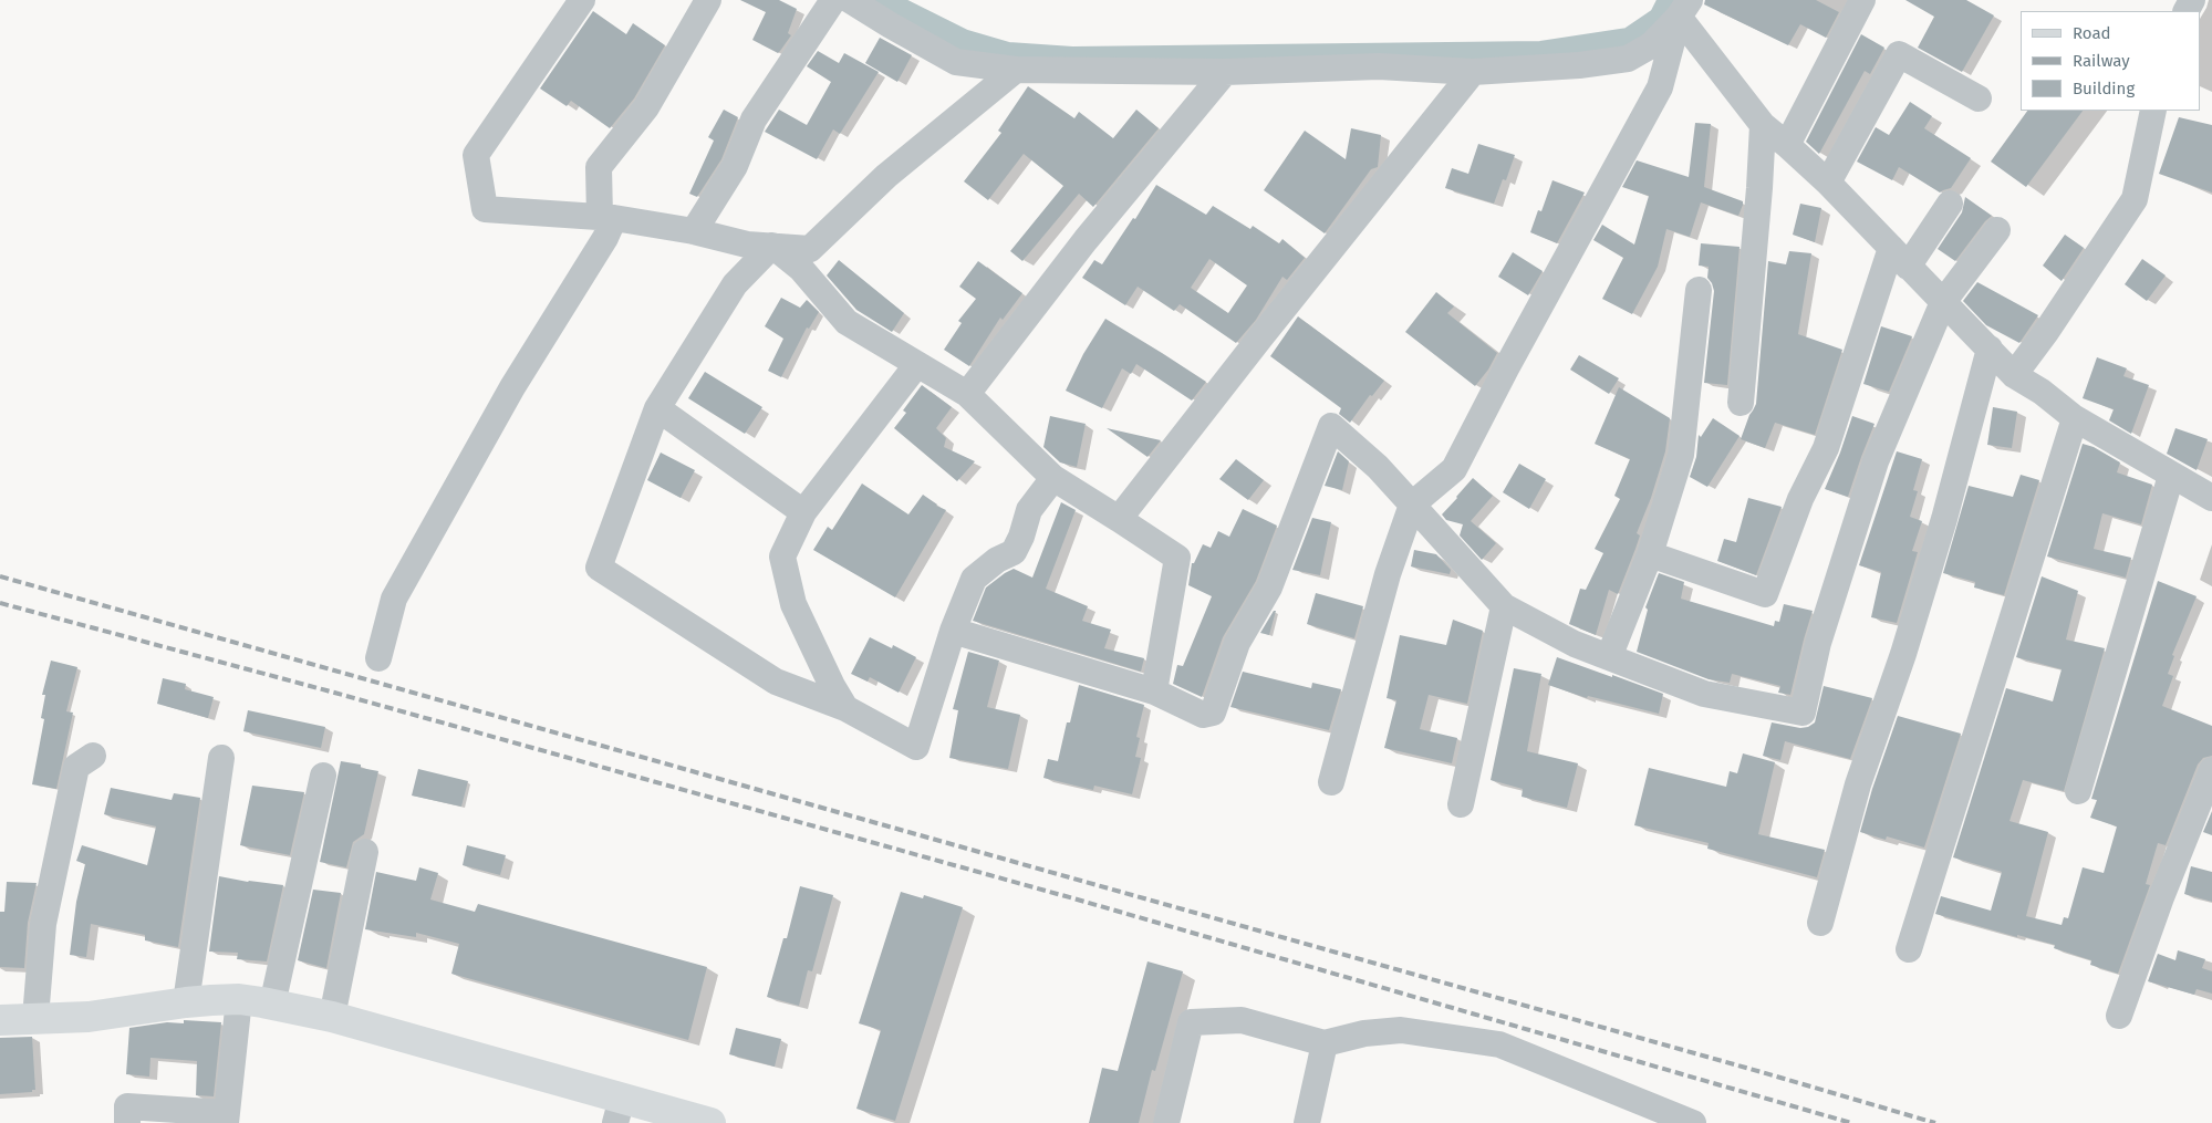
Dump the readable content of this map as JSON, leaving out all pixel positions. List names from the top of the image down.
{
  "legend": ["Road", "Railway", "Building"]
}
